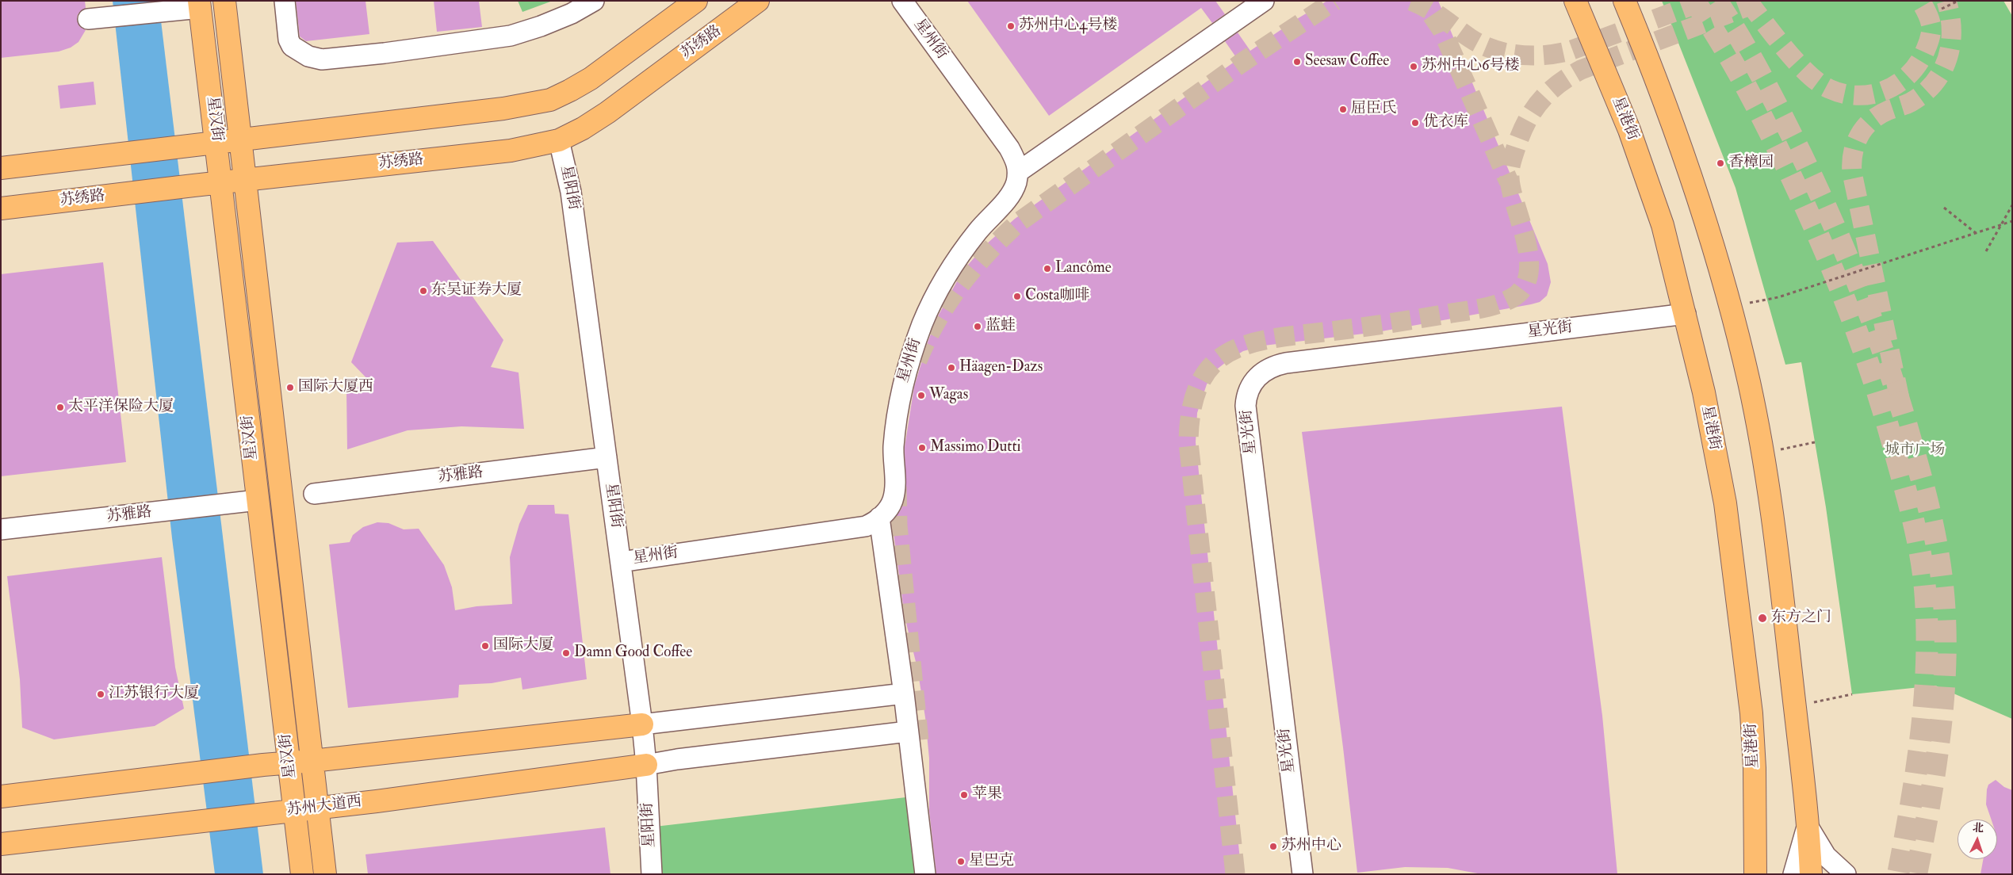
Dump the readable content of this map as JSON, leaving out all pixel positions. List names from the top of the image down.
{
  "streets": {
    "main road": [
      "苏绣路",
      "星汉街",
      "星港街",
      "苏州大道西"
    ],
    "street": [
      "星州街",
      "星阳街",
      "星光街",
      "苏雅路"
    ]
  },
  "crossings": [
    ["星州街", "星阳街"],
    ["苏绣路", "星汉街"],
    ["苏绣路", "星阳街"],
    ["星汉街", "苏雅路"],
    ["星汉街", "苏州大道西"],
    ["星港街", "星光街"],
    ["星阳街", "苏雅路"],
    ["星阳街", "苏州大道西"]
  ],
  "parks": ["城市广场"],
  "places": [
    "苏州中心4号楼",
    "Seesaw Coffee",
    "苏州中心6号楼",
    "屈臣氏",
    "优衣库",
    "香樟园",
    "Lancôme",
    "东吴证券大厦",
    "Costa咖啡",
    "蓝蛙",
    "Häagen-Dazs",
    "国际大厦西",
    "Wagas",
    "太平洋保险大厦",
    "Massimo Dutti",
    "东方之门",
    "国际大厦",
    "Damn Good Coffee",
    "江苏银行大厦",
    "苹果",
    "苏州中心",
    "星巴克"
  ],
  "north": "top"
}
